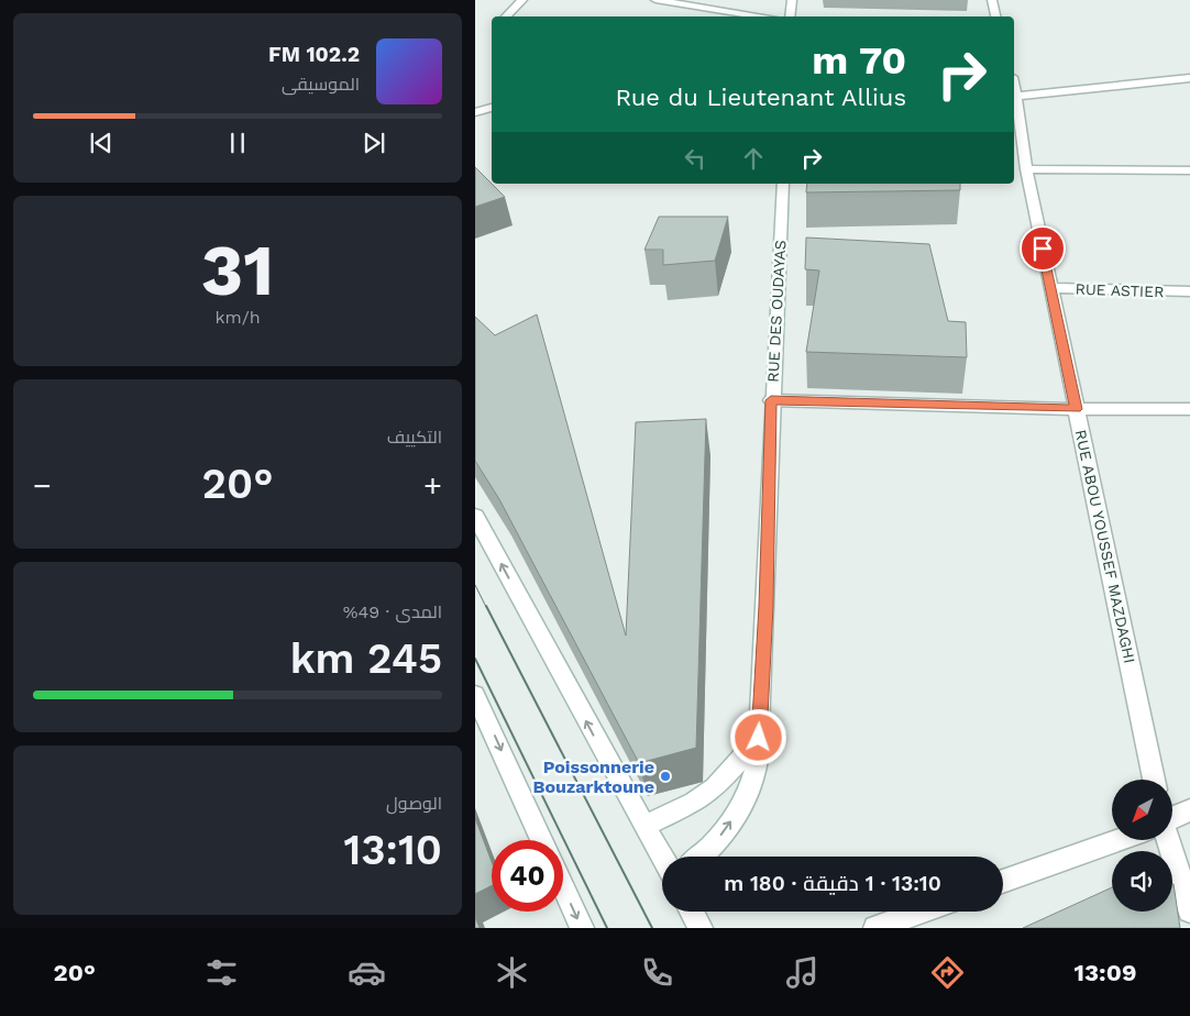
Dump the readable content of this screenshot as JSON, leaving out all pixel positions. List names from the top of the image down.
{
  "streets": {
    "street": ["RUE ASTIER", "RUE DES OUDAYAS", "RUE ABOU YOUSSEF MAZDAGHI"]
  },
  "crossings": [
    ["RUE ASTIER", "RUE ABOU YOUSSEF MAZDAGHI"]
  ],
  "places": ["Poissonnerie Bouzarktoune"],
  "north": "bottom left",
  "page": {
    "turn": ["70 m", "Rue du Lieutenant Allius"],
    "song": ["102.2 FM", "الموسيقى"],
    "tile": [
      ["31", "km/h"],
      "التكييف",
      ["المدى · 49%", "245 km"],
      ["الوصول", "13:10"]
    ],
    "heat": ["−", "20°", "+"],
    "limit": "40",
    "trip": "13:10 · 1 دقيقة · 180 m",
    "tabs": ["13:09", "20°"]
  }
}
